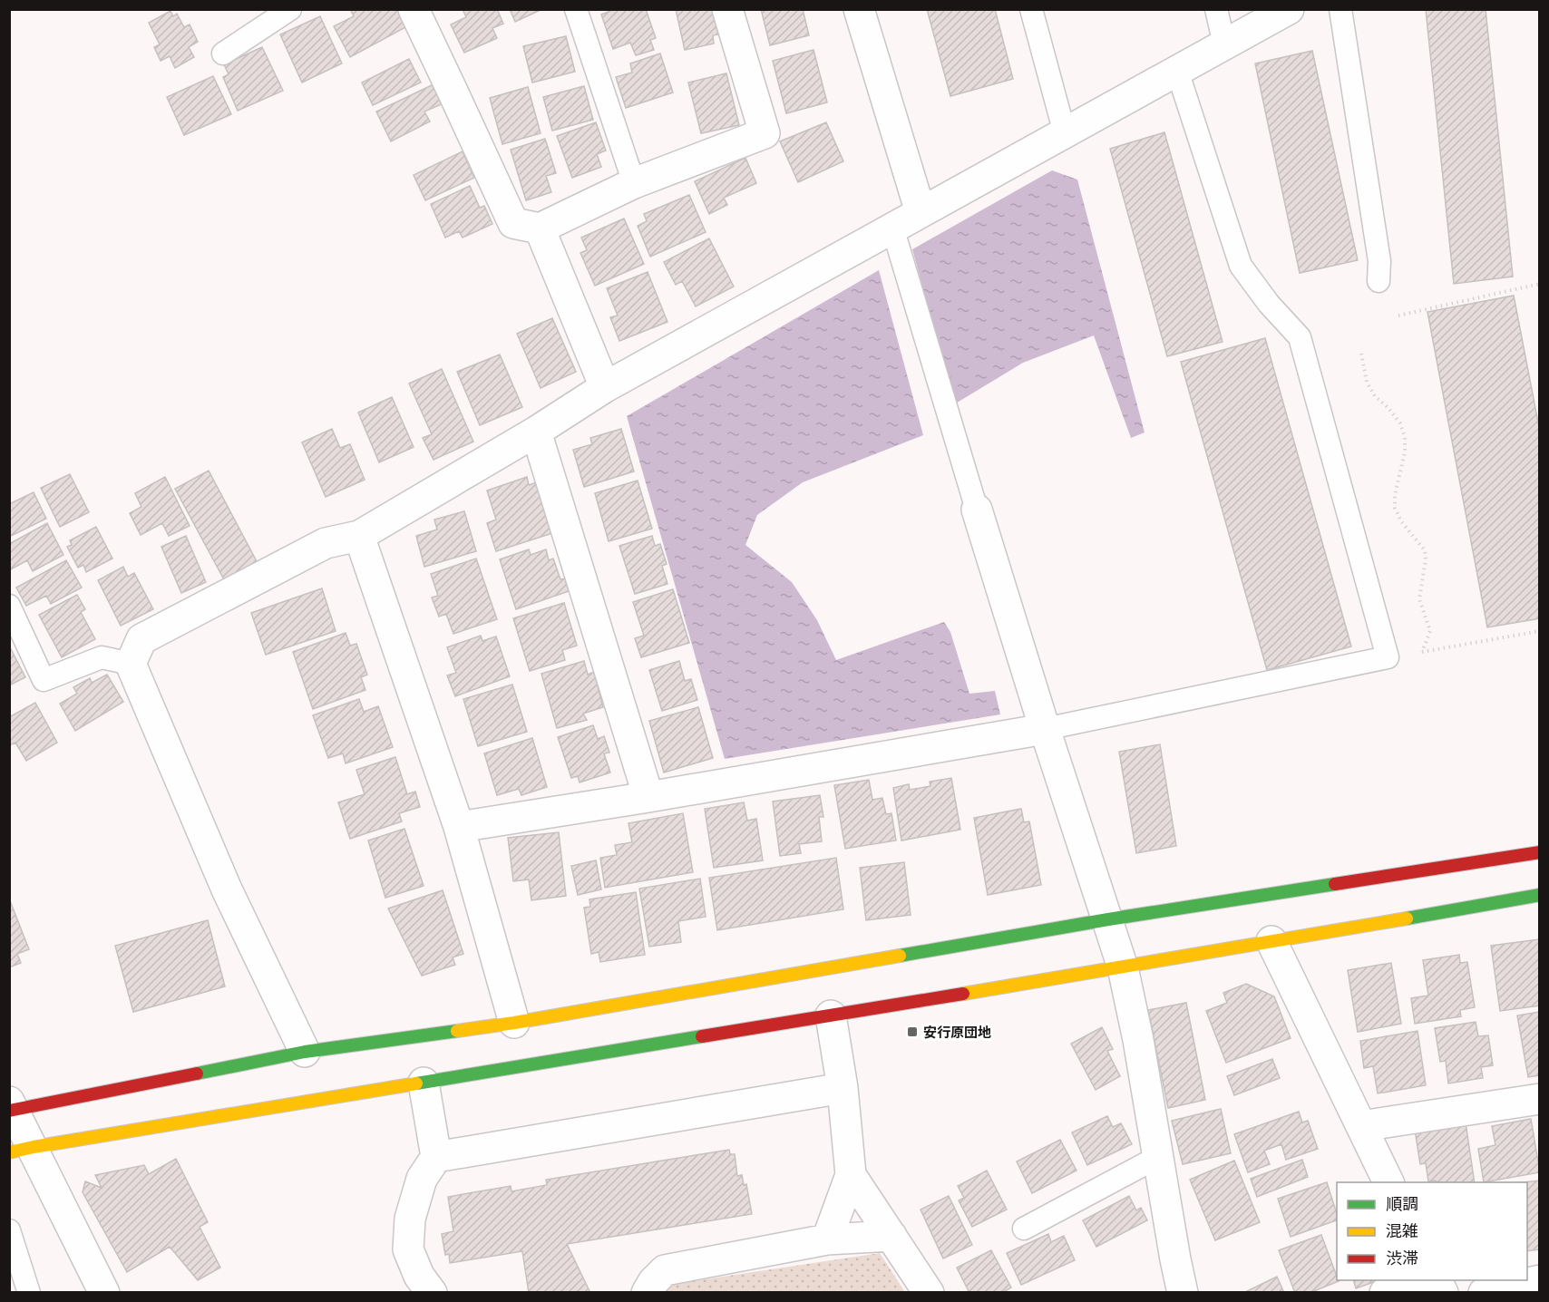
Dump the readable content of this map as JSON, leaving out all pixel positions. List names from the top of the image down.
{
  "places": {
    "transit": ["安行原団地"]
  },
  "legend": ["順調", "混雑", "渋滞"]
}
